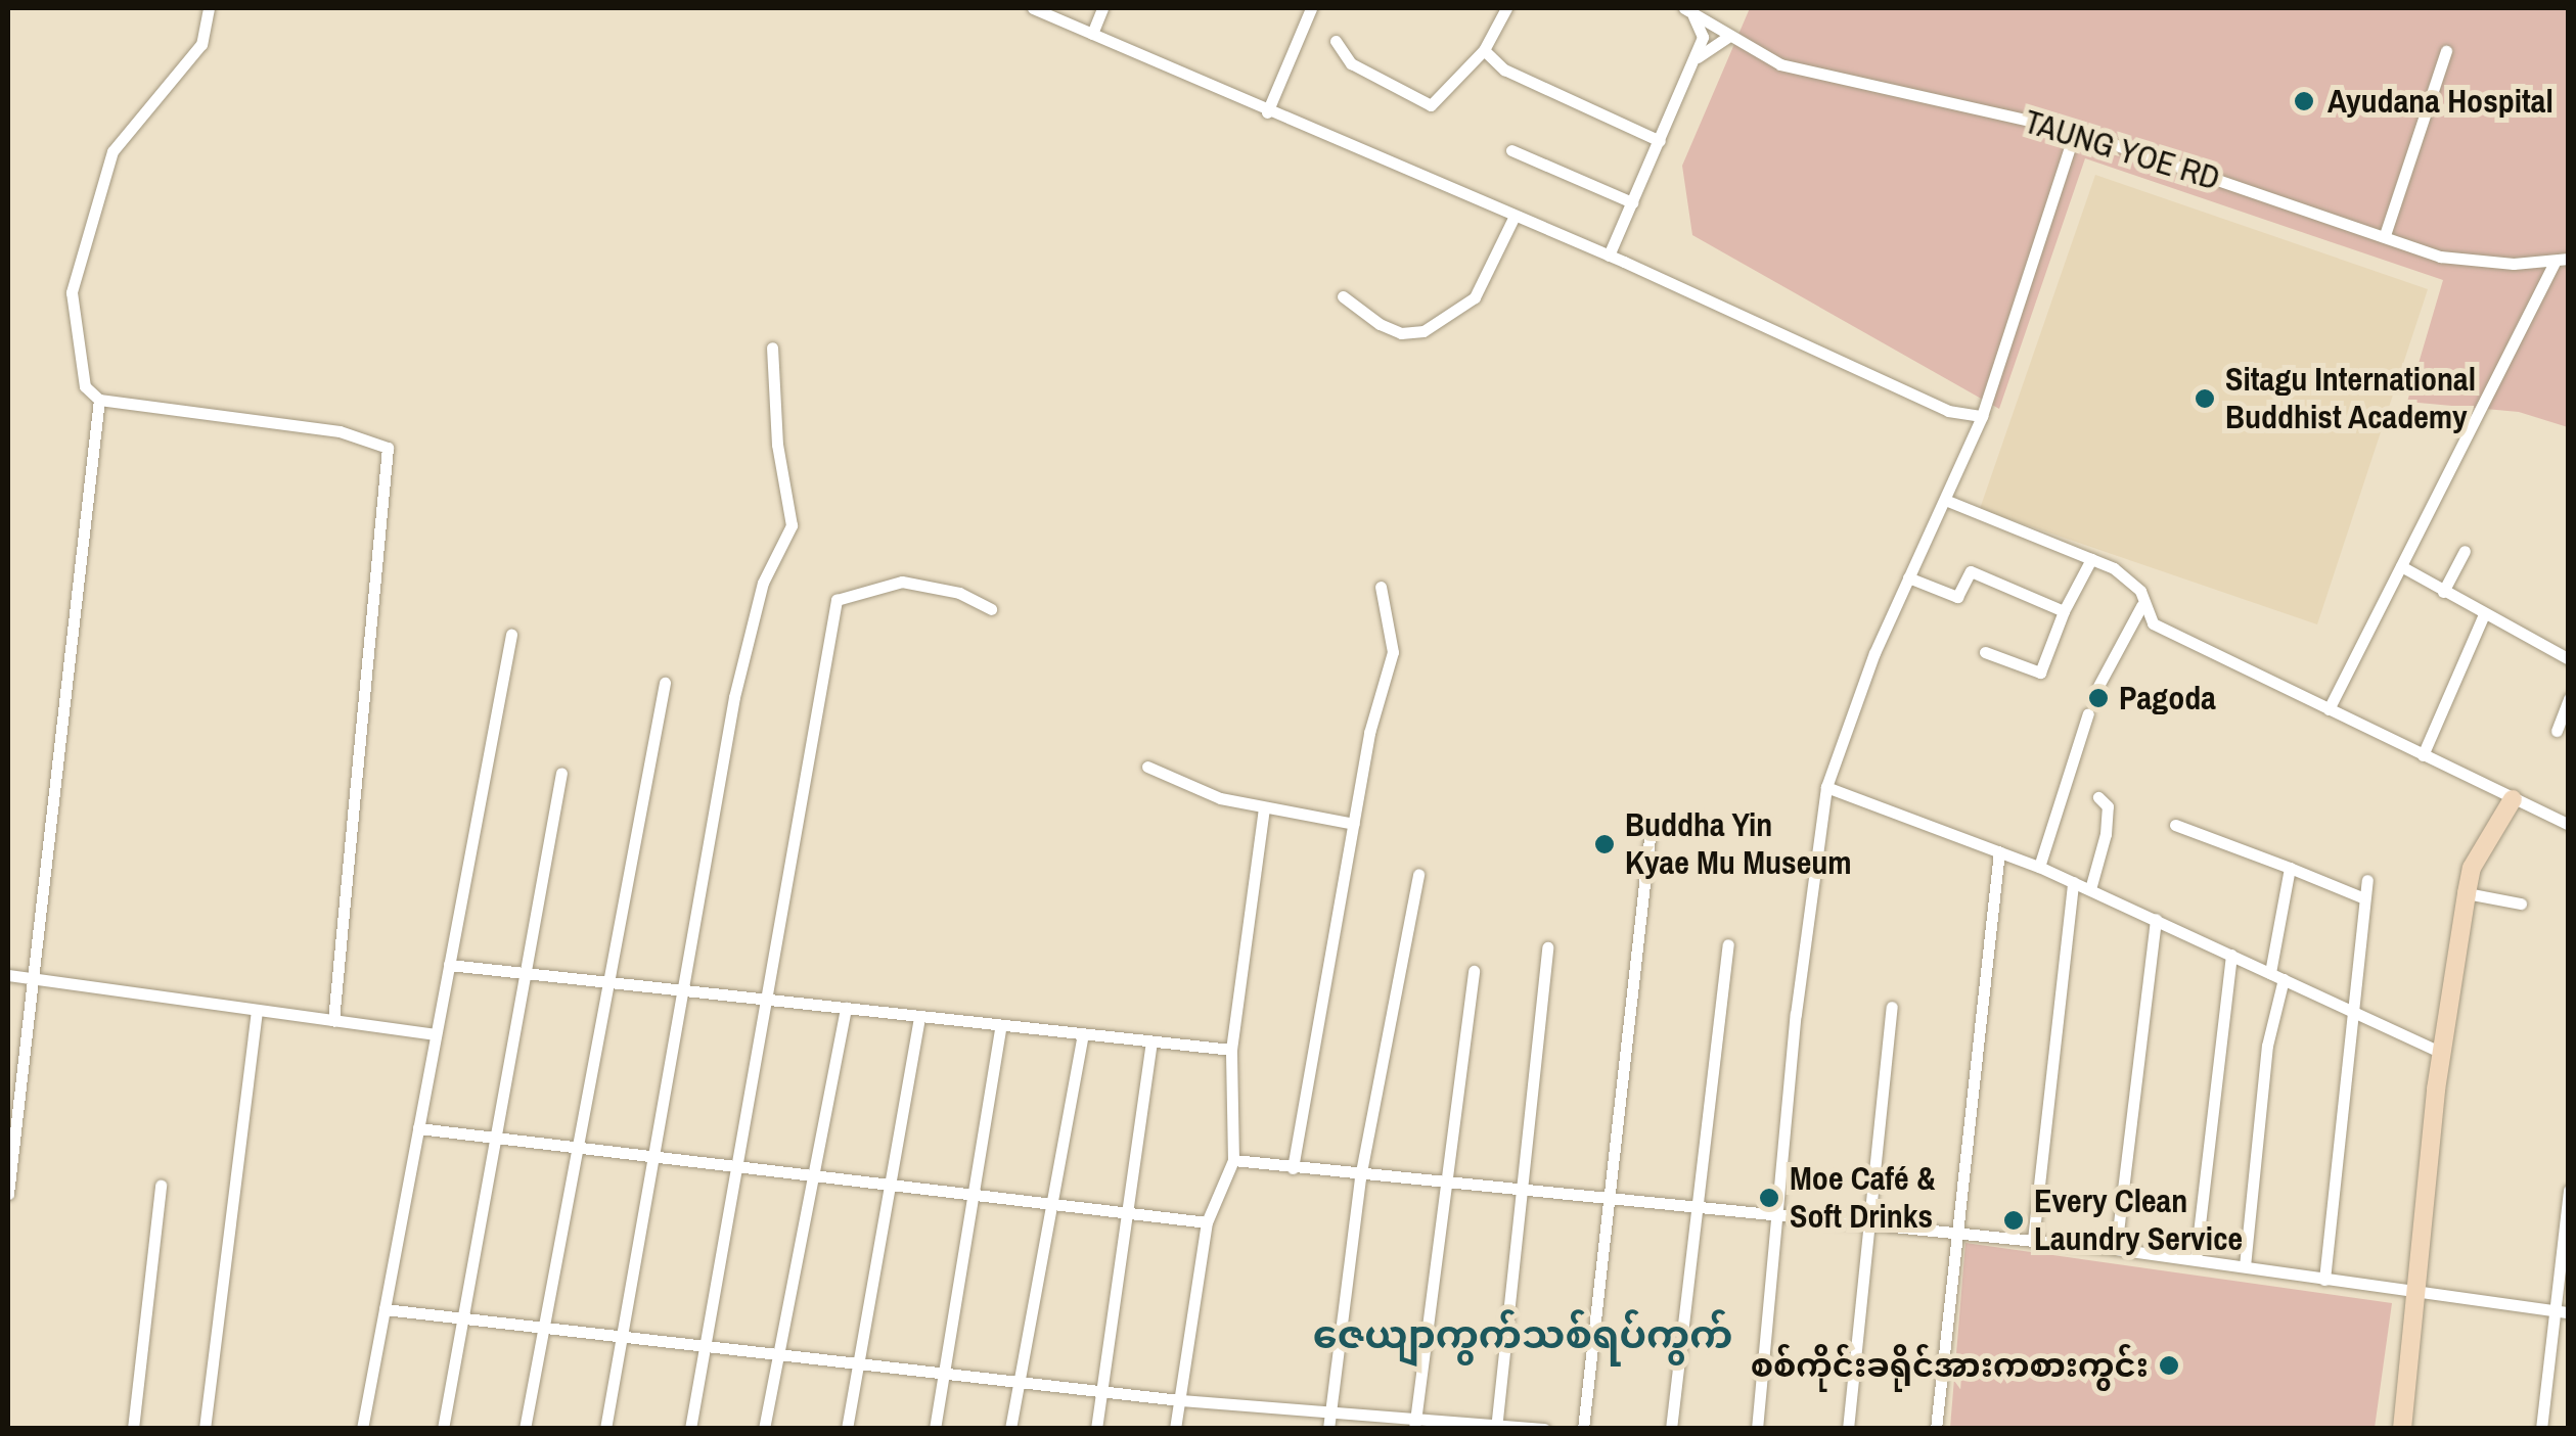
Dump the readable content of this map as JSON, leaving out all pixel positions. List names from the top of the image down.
{
  "streets": {
    "street": ["TAUNG YOE RD"]
  },
  "districts": ["ဇေယျာကွက်သစ်ရပ်ကွက်"],
  "places": [
    "Ayudana Hospital",
    "Sitagu International Buddhist Academy",
    "Pagoda",
    "Buddha Yin Kyae Mu Museum",
    "Moe Café & Soft Drinks",
    "Every Clean Laundry Service",
    "စစ်ကိုင်းခရိုင်အားကစားကွင်း"
  ]
}
